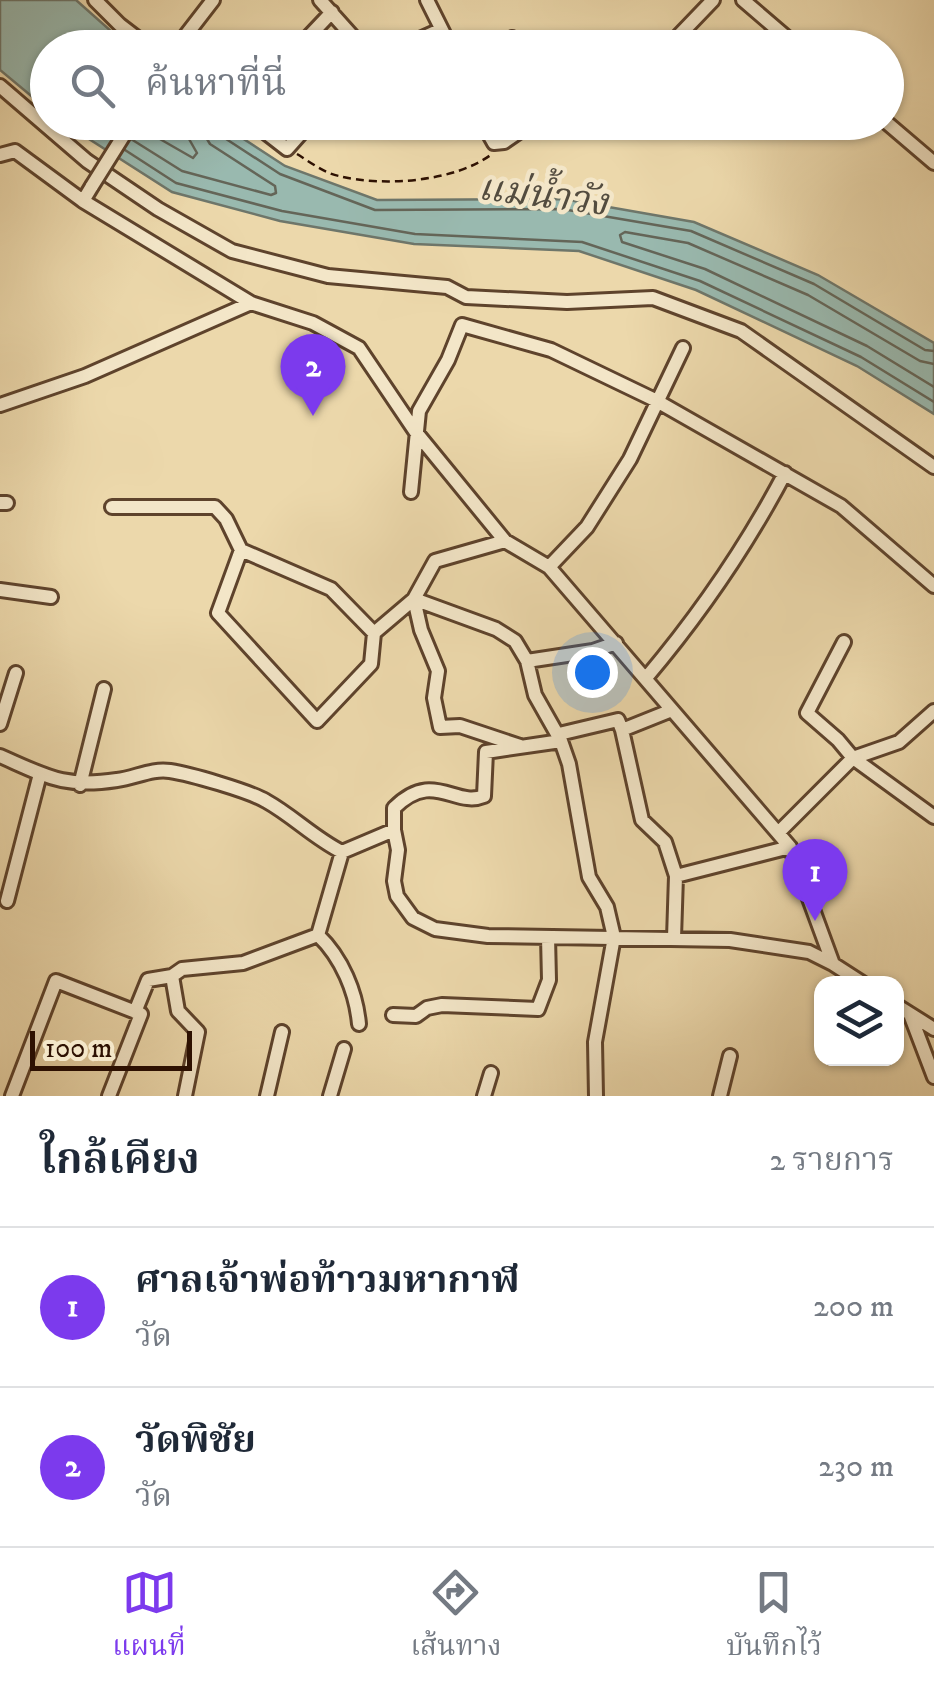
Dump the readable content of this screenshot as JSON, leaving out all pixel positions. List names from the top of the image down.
{
  "water": ["แม่น้ำวัง"],
  "scale_bar": "100 m",
  "page": {
    "search": "ค้นหาที่นี่",
    "pins": ["2", "1"],
    "scale": "100 m",
    "heading": ["ใกล้เคียง", "2 รายการ"],
    "list": [
      {
        "mark": "1",
        "name": "ศาลเจ้าพ่อท้าวมหากาฬ",
        "note": "วัด",
        "value": "200 m"
      },
      {
        "mark": "2",
        "name": "วัดพิชัย",
        "note": "วัด",
        "value": "230 m"
      }
    ],
    "nav": ["แผนที่", "เส้นทาง", "บันทึกไว้"]
  }
}
